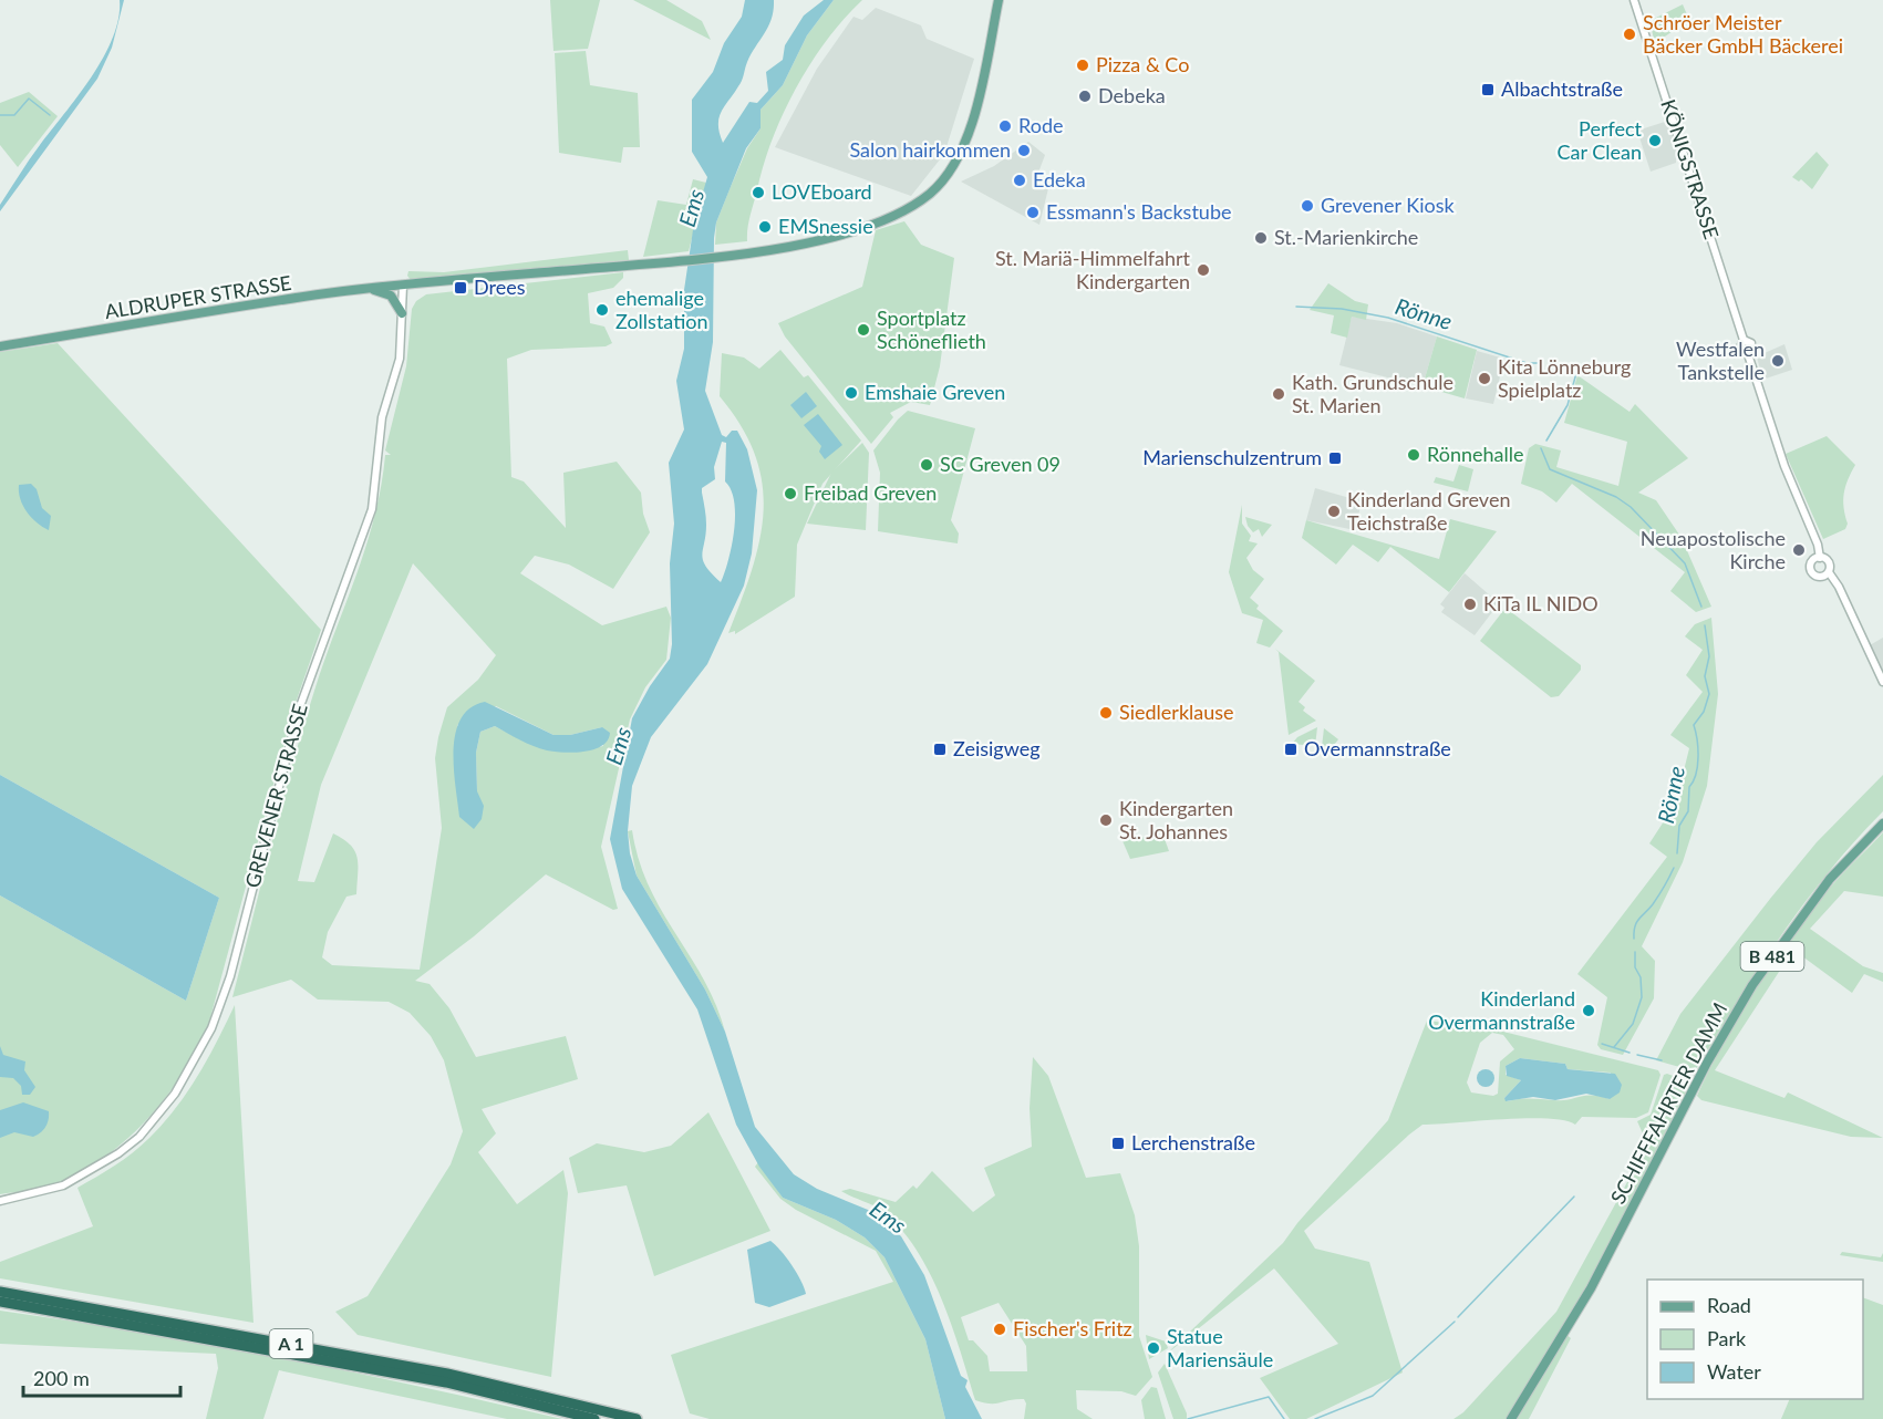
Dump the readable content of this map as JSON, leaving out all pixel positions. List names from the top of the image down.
{
  "streets": {
    "highway": ["A 1"],
    "main road": ["ALDRUPER STRASSE", "B 481", "SCHIFFFAHRTER DAMM"],
    "street": ["KÖNIGSTRASSE", "GREVENER STRASSE"]
  },
  "crossings": [
    ["ALDRUPER STRASSE", "GREVENER STRASSE"]
  ],
  "water": ["Ems", "Rönne"],
  "places": {
    "other": [
      "Schröer Meister Bäcker GmbH Bäckerei",
      "Pizza & Co",
      "Debeka",
      "Rode",
      "Perfect Car Clean",
      "Salon hairkommen",
      "Edeka",
      "LOVEboard",
      "Grevener Kiosk",
      "Essmann's Backstube",
      "EMSnessie",
      "St.-Marienkirche",
      "St. Mariä-Himmelfahrt Kindergarten",
      "ehemalige Zollstation",
      "Sportplatz Schöneflieth",
      "Westfalen Tankstelle",
      "Kita Lönneburg Spielplatz",
      "Emshaie Greven",
      "Kath. Grundschule St. Marien",
      "Rönnehalle",
      "SC Greven 09",
      "Freibad Greven",
      "Kinderland Greven Teichstraße",
      "Neuapostolische Kirche",
      "KiTa IL NIDO",
      "Siedlerklause",
      "Kindergarten St. Johannes",
      "Kinderland Overmannstraße",
      "Fischer's Fritz",
      "Statue Mariensäule"
    ],
    "transit": [
      "Albachtstraße",
      "Drees",
      "Marienschulzentrum",
      "Zeisigweg",
      "Overmannstraße",
      "Lerchenstraße"
    ]
  },
  "legend": ["Road", "Park", "Water"],
  "scale_bar": "200 m"
}
